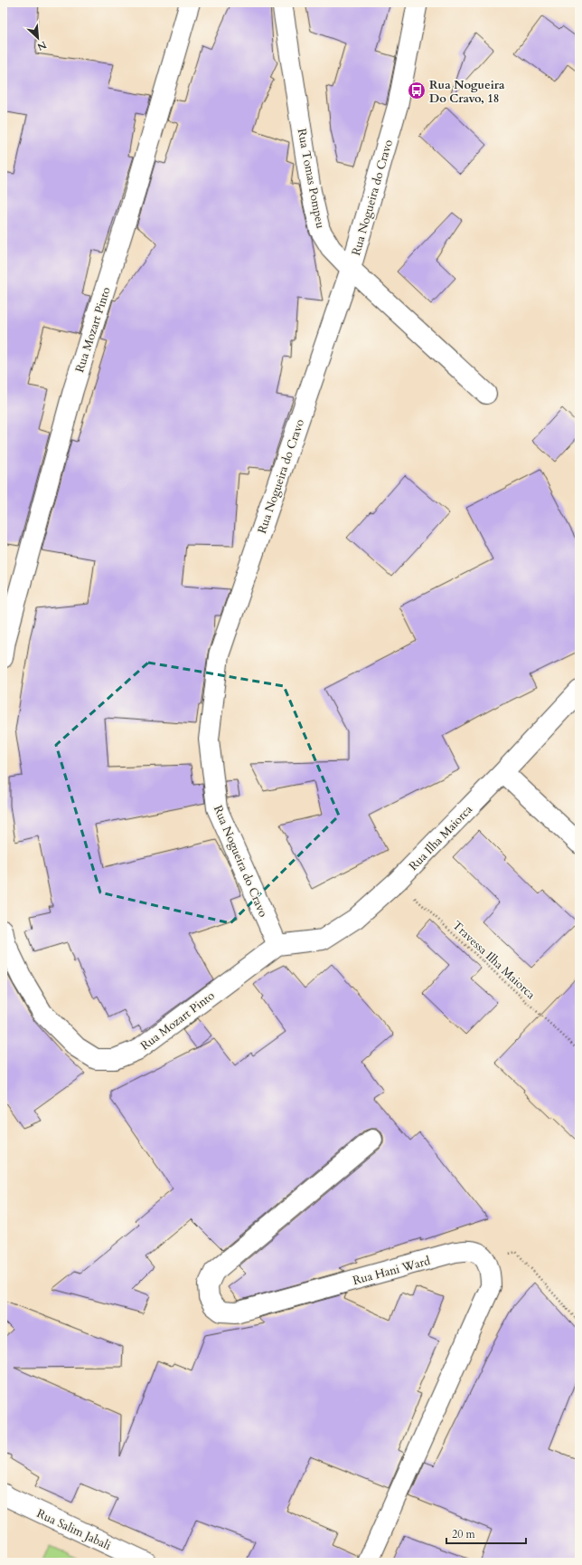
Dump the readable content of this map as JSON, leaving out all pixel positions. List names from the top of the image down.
{
  "streets": {
    "street": [
      "Rua Tomas Pompeu",
      "Rua Nogueira do Cravo",
      "Rua Mozart Pinto",
      "Rua Ilha Maiorca",
      "Rua Hani Ward",
      "Rua Salim Jabali"
    ],
    "path": ["Travessa Ilha Maiorca"]
  },
  "crossings": [
    ["Rua Tomas Pompeu", "Rua Nogueira do Cravo"],
    ["Rua Nogueira do Cravo", "Rua Mozart Pinto"],
    ["Rua Nogueira do Cravo", "Rua Ilha Maiorca"],
    ["Rua Mozart Pinto", "Rua Ilha Maiorca"],
    ["Rua Ilha Maiorca", "Travessa Ilha Maiorca"]
  ],
  "places": {
    "bus stop": ["Rua Nogueira Do Cravo, 18"]
  },
  "scale_bar": "20 m",
  "north": "bottom right"
}
